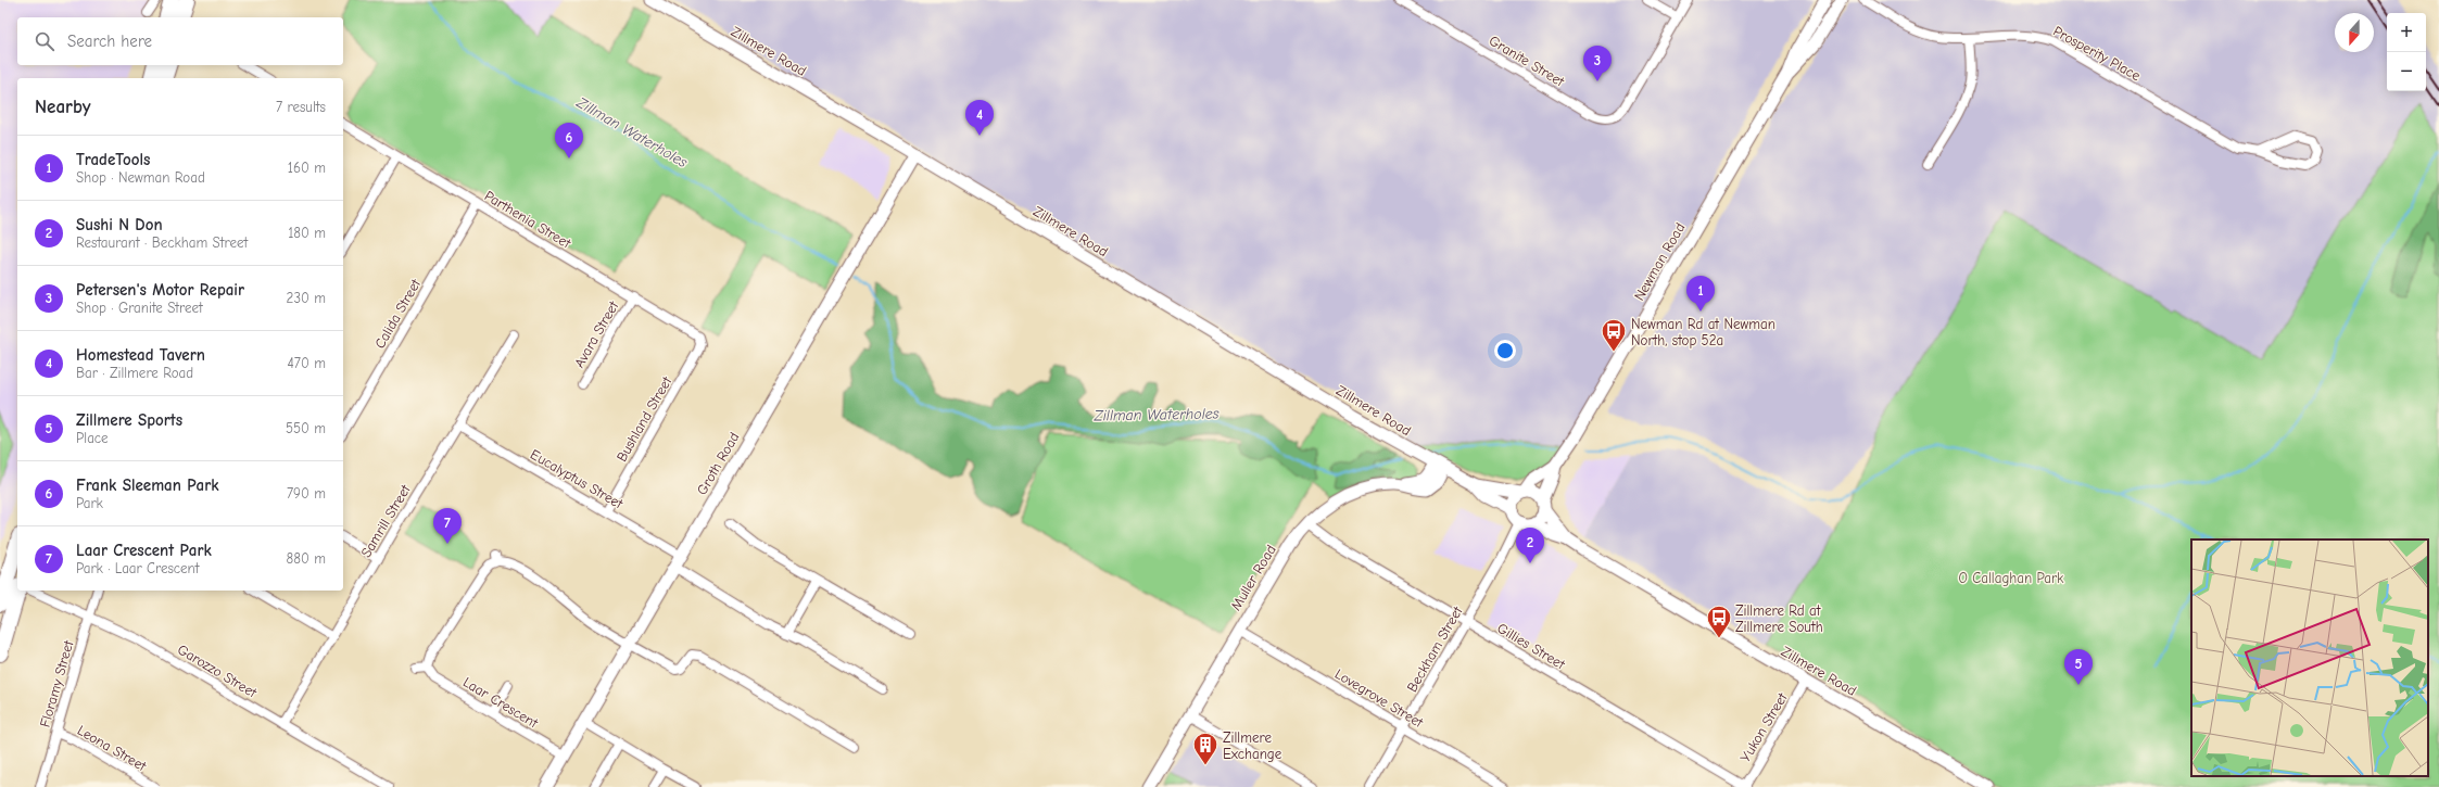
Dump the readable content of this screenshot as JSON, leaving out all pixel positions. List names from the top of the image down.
{
  "streets": {
    "main road": [
      "Zillmere Road",
      "Newman Road",
      "Groth Road",
      "Muller Road"
    ],
    "street": [
      "Prosperity Place",
      "Granite Street",
      "Parthenia Street",
      "Calida Street",
      "Avara Street",
      "Bushland Street",
      "Eucalyptus Street",
      "Samrill Street",
      "Gillies Street",
      "Beckham Street",
      "Garozzo Street",
      "Floramy Street",
      "Lovegrove Street",
      "Laar Crescent",
      "Yukon Street",
      "Leona Street"
    ]
  },
  "crossings": [
    ["Zillmere Road", "Newman Road"],
    ["Zillmere Road", "Groth Road"],
    ["Zillmere Road", "Muller Road"],
    ["Zillmere Road", "Beckham Street"],
    ["Zillmere Road", "Yukon Street"],
    ["Parthenia Street", "Calida Street"],
    ["Parthenia Street", "Avara Street"],
    ["Parthenia Street", "Bushland Street"],
    ["Newman Road", "Beckham Street"],
    ["Bushland Street", "Eucalyptus Street"],
    ["Groth Road", "Eucalyptus Street"],
    ["Groth Road", "Laar Crescent"],
    ["Eucalyptus Street", "Samrill Street"],
    ["Samrill Street", "Garozzo Street"],
    ["Muller Road", "Gillies Street"],
    ["Muller Road", "Lovegrove Street"],
    ["Gillies Street", "Beckham Street"],
    ["Gillies Street", "Yukon Street"],
    ["Beckham Street", "Lovegrove Street"],
    ["Garozzo Street", "Floramy Street"],
    ["Floramy Street", "Leona Street"]
  ],
  "water": ["Zillman Waterholes"],
  "parks": ["O Callaghan Park"],
  "places": {
    "bus stop": ["Newman Rd at Newman North, stop 52a", "Zillmere Rd at Zillmere South"],
    "building": ["Zillmere Exchange"]
  },
  "north": "bottom",
  "page": {
    "map_buttons": ["+", "−"],
    "search": "Search here",
    "pins": [
      "3",
      "4",
      "6",
      "1",
      "7",
      "2",
      "5"
    ],
    "heading": ["Nearby", "7 results"],
    "list": [
      {
        "mark": "1",
        "name": "TradeTools",
        "note": "Shop · Newman Road",
        "value": "160 m"
      },
      {
        "mark": "2",
        "name": "Sushi N Don",
        "note": "Restaurant · Beckham Street",
        "value": "180 m"
      },
      {
        "mark": "3",
        "name": "Petersen's Motor Repair",
        "note": "Shop · Granite Street",
        "value": "230 m"
      },
      {
        "mark": "4",
        "name": "Homestead Tavern",
        "note": "Bar · Zillmere Road",
        "value": "470 m"
      },
      {
        "mark": "5",
        "name": "Zillmere Sports",
        "note": "Place",
        "value": "550 m"
      },
      {
        "mark": "6",
        "name": "Frank Sleeman Park",
        "note": "Park",
        "value": "790 m"
      },
      {
        "mark": "7",
        "name": "Laar Crescent Park",
        "note": "Park · Laar Crescent",
        "value": "880 m"
      }
    ]
  }
}
